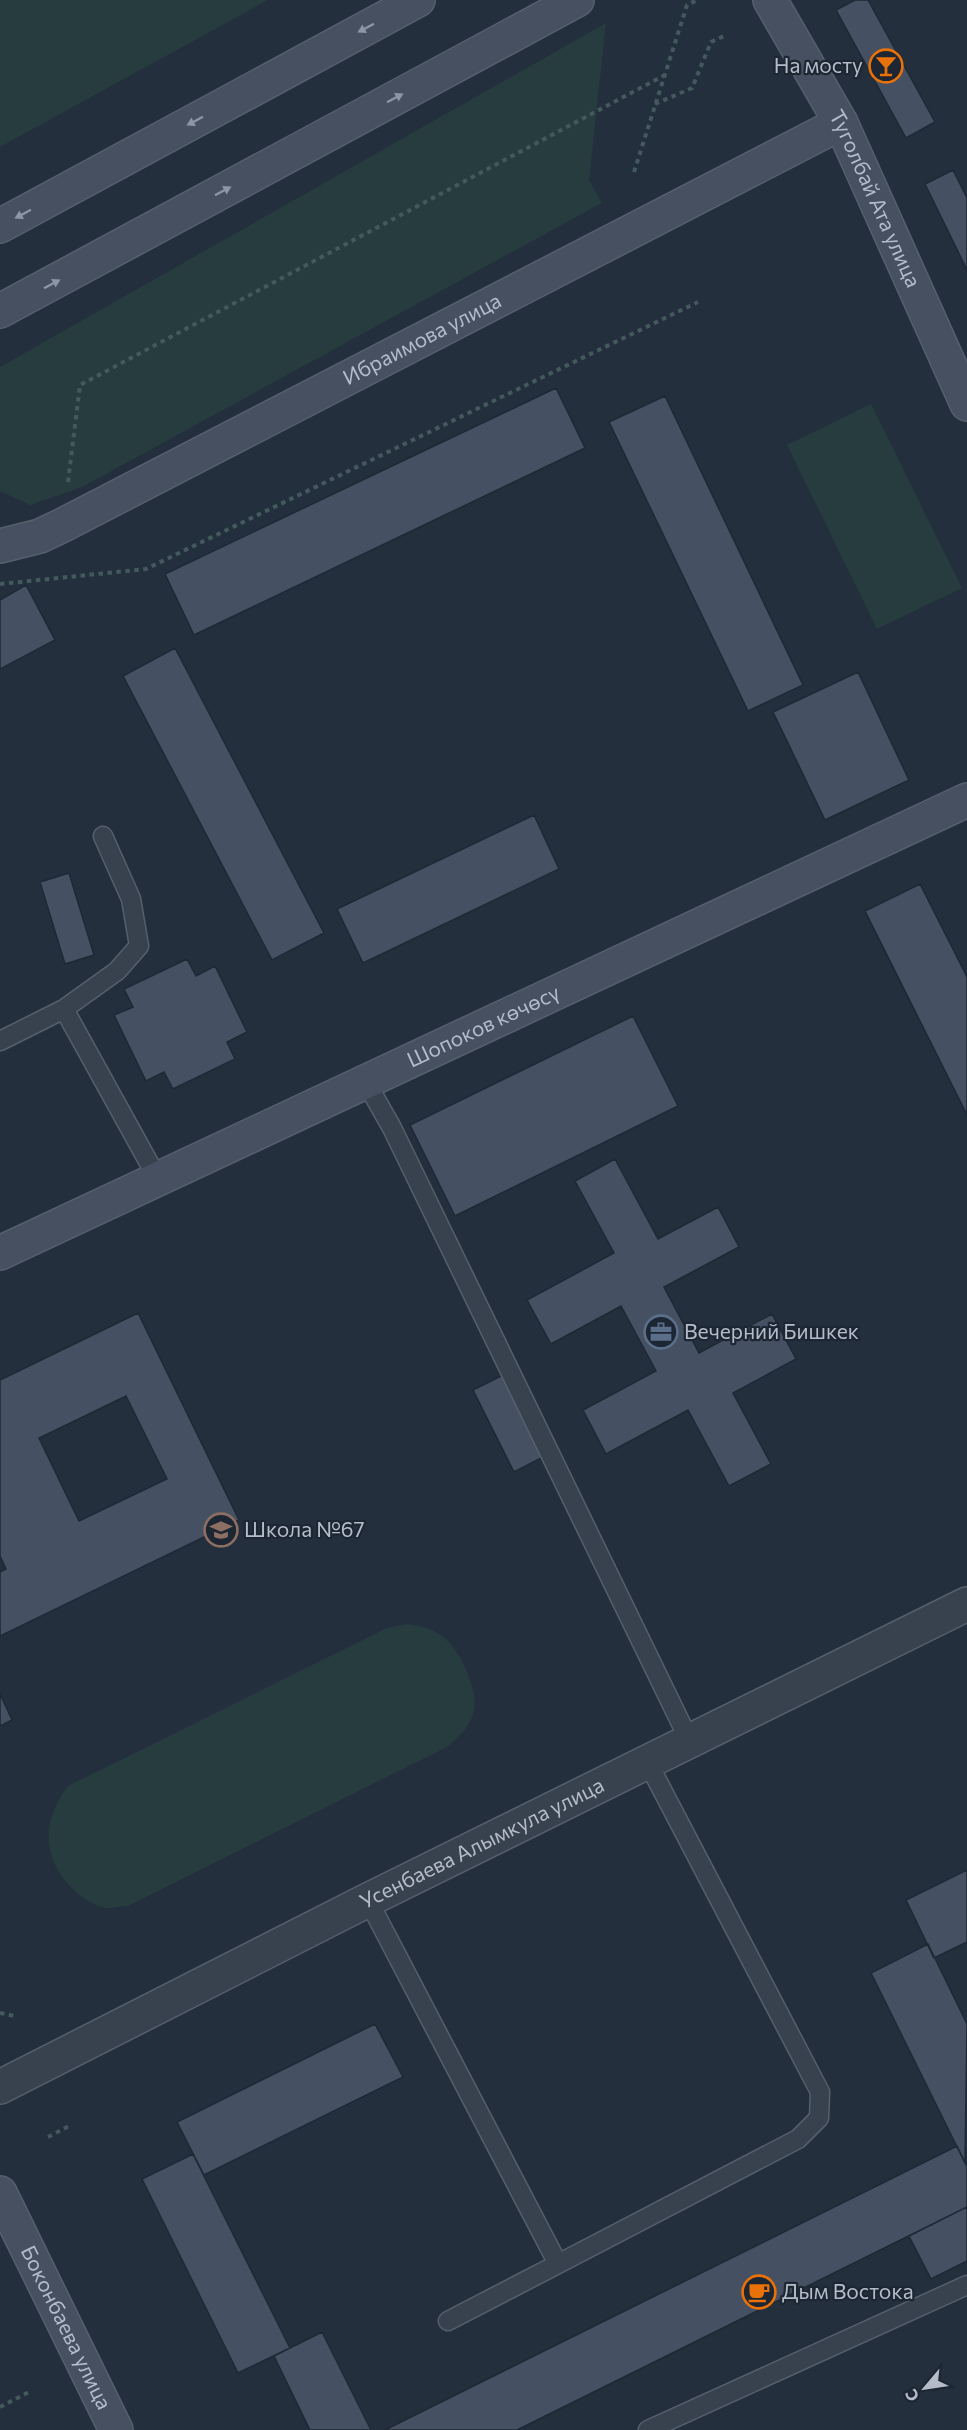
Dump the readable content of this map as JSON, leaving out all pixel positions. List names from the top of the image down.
{
  "streets": {
    "street": [
      "Туголбай Ата улица",
      "Ибраимова улица",
      "Шопоков көчөсү",
      "Усенбаева Алымкула улица",
      "Боконбаева улица"
    ]
  },
  "crossings": [
    ["Туголбай Ата улица", "Ибраимова улица"]
  ],
  "places": {
    "bar": ["На мосту"],
    "office": ["Вечерний Бишкек"],
    "school or university": ["Школа №67"],
    "cafe": ["Дым Востока"]
  },
  "north": "bottom left"
}
